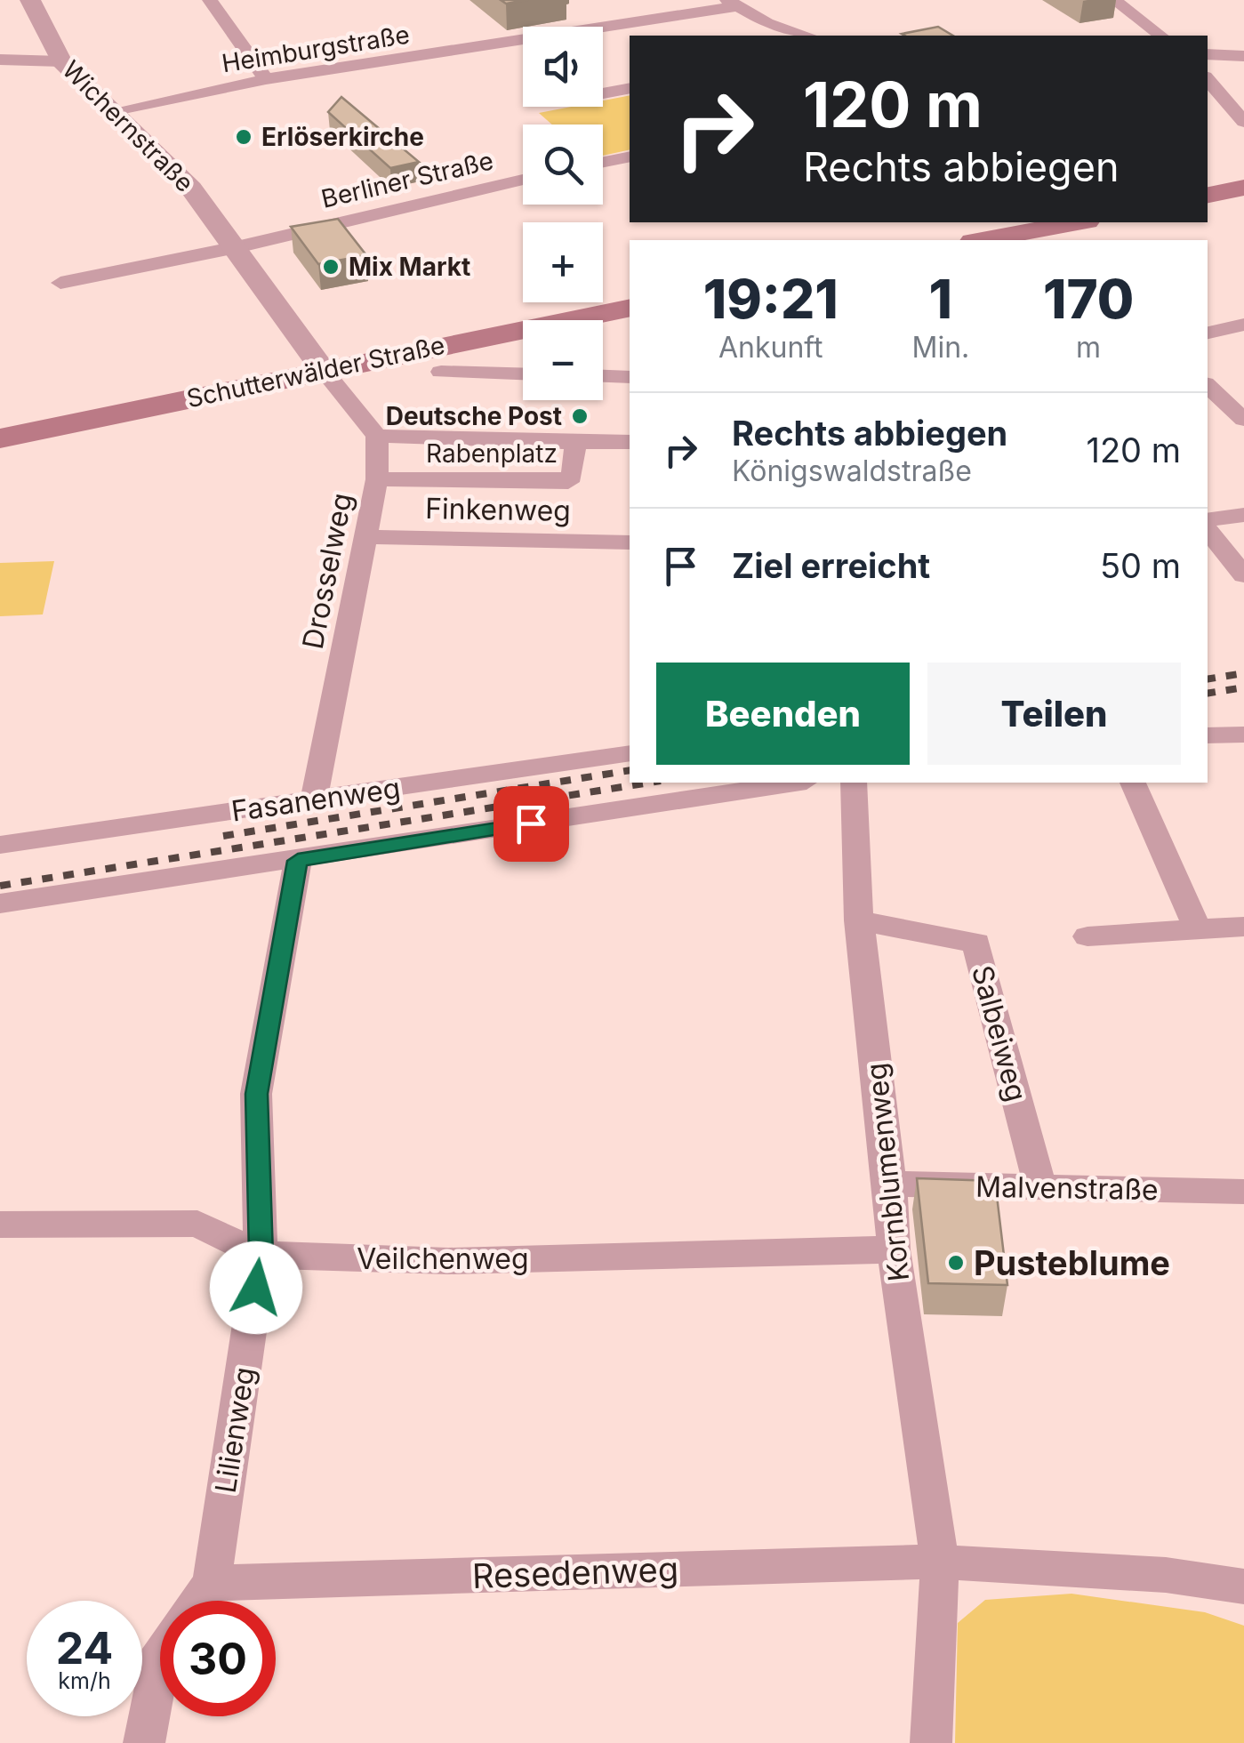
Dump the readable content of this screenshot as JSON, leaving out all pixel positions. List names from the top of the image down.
{
  "streets": {
    "main road": ["Schutterwälder Straße"],
    "street": [
      "Heimburgstraße",
      "Wichernstraße",
      "Berliner Straße",
      "Rabenplatz",
      "Finkenweg",
      "Drosselweg",
      "Fasanenweg",
      "Salbeiweg",
      "Kornblumenweg",
      "Malvenstraße",
      "Veilchenweg",
      "Lilienweg",
      "Resedenweg"
    ]
  },
  "crossings": [
    ["Heimburgstraße", "Wichernstraße"],
    ["Wichernstraße", "Berliner Straße"],
    ["Wichernstraße", "Schutterwälder Straße"],
    ["Rabenplatz", "Drosselweg"],
    ["Finkenweg", "Drosselweg"],
    ["Drosselweg", "Fasanenweg"],
    ["Salbeiweg", "Kornblumenweg"],
    ["Salbeiweg", "Malvenstraße"],
    ["Kornblumenweg", "Malvenstraße"],
    ["Kornblumenweg", "Veilchenweg"],
    ["Kornblumenweg", "Resedenweg"],
    ["Veilchenweg", "Lilienweg"],
    ["Lilienweg", "Resedenweg"]
  ],
  "places": [
    "Erlöserkirche",
    "Mix Markt",
    "Deutsche Post",
    "Pusteblume"
  ],
  "page": {
    "map_buttons": ["+", "−"],
    "turn": ["120 m", "Rechts abbiegen"],
    "eta": [
      "19:21",
      "Ankunft",
      "1",
      "Min.",
      "170",
      "m"
    ],
    "list": [
      {
        "name": "Rechts abbiegen",
        "note": "Königswaldstraße",
        "value": "120 m"
      },
      {
        "name": "Ziel erreicht",
        "value": "50 m"
      }
    ],
    "buttons": ["Beenden", "Teilen"],
    "speed": "24 km/h",
    "limit": "30"
  }
}
